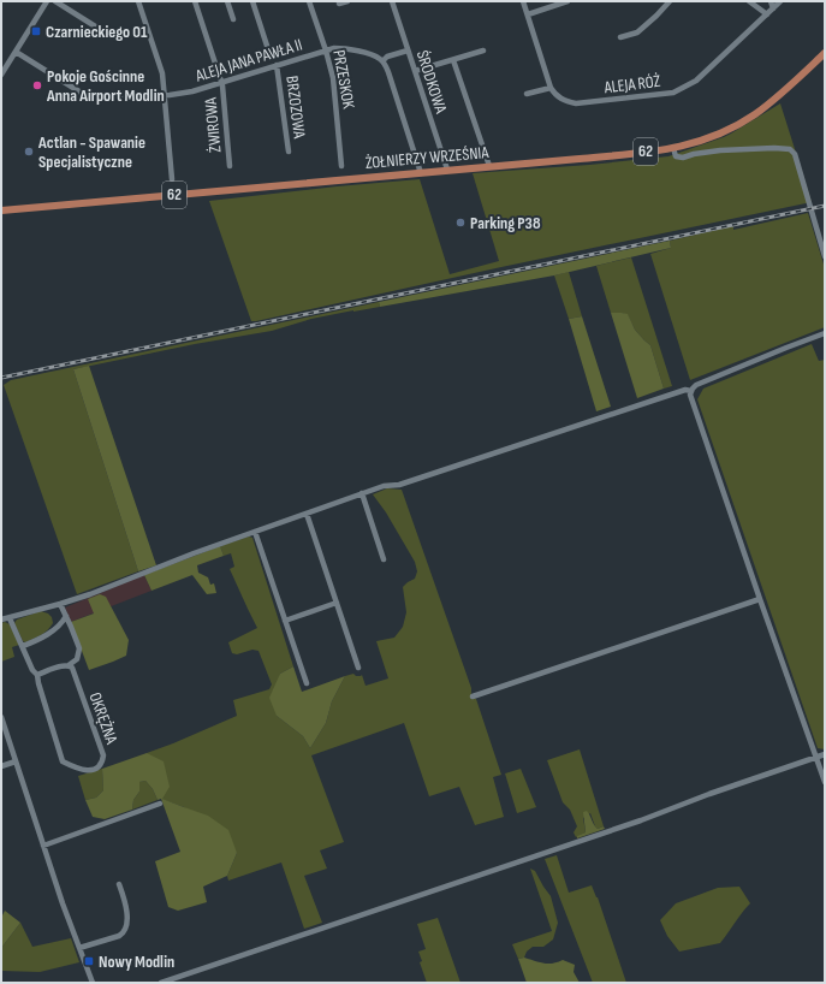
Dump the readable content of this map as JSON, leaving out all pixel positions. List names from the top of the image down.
{
  "streets": {
    "main road": ["62", "ŻOŁNIERZY WRZEŚNIA"],
    "street": [
      "ALEJA JANA PAWŁA II",
      "PRZESKOK",
      "ŚRODKOWA",
      "ALEJA RÓŻ",
      "BRZOZOWA",
      "ŻWIROWA",
      "OKRĘŻNA"
    ]
  },
  "crossings": [
    ["ALEJA JANA PAWŁA II", "PRZESKOK"],
    ["ALEJA JANA PAWŁA II", "BRZOZOWA"],
    ["ALEJA JANA PAWŁA II", "ŻWIROWA"],
    ["ŚRODKOWA", "ŻOŁNIERZY WRZEŚNIA"]
  ],
  "places": {
    "transit": ["Czarnieckiego 01", "Nowy Modlin"],
    "other": ["Pokoje Gościnne Anna Airport Modlin", "Actlan - Spawanie Specjalistyczne", "Parking P38"]
  }
}
